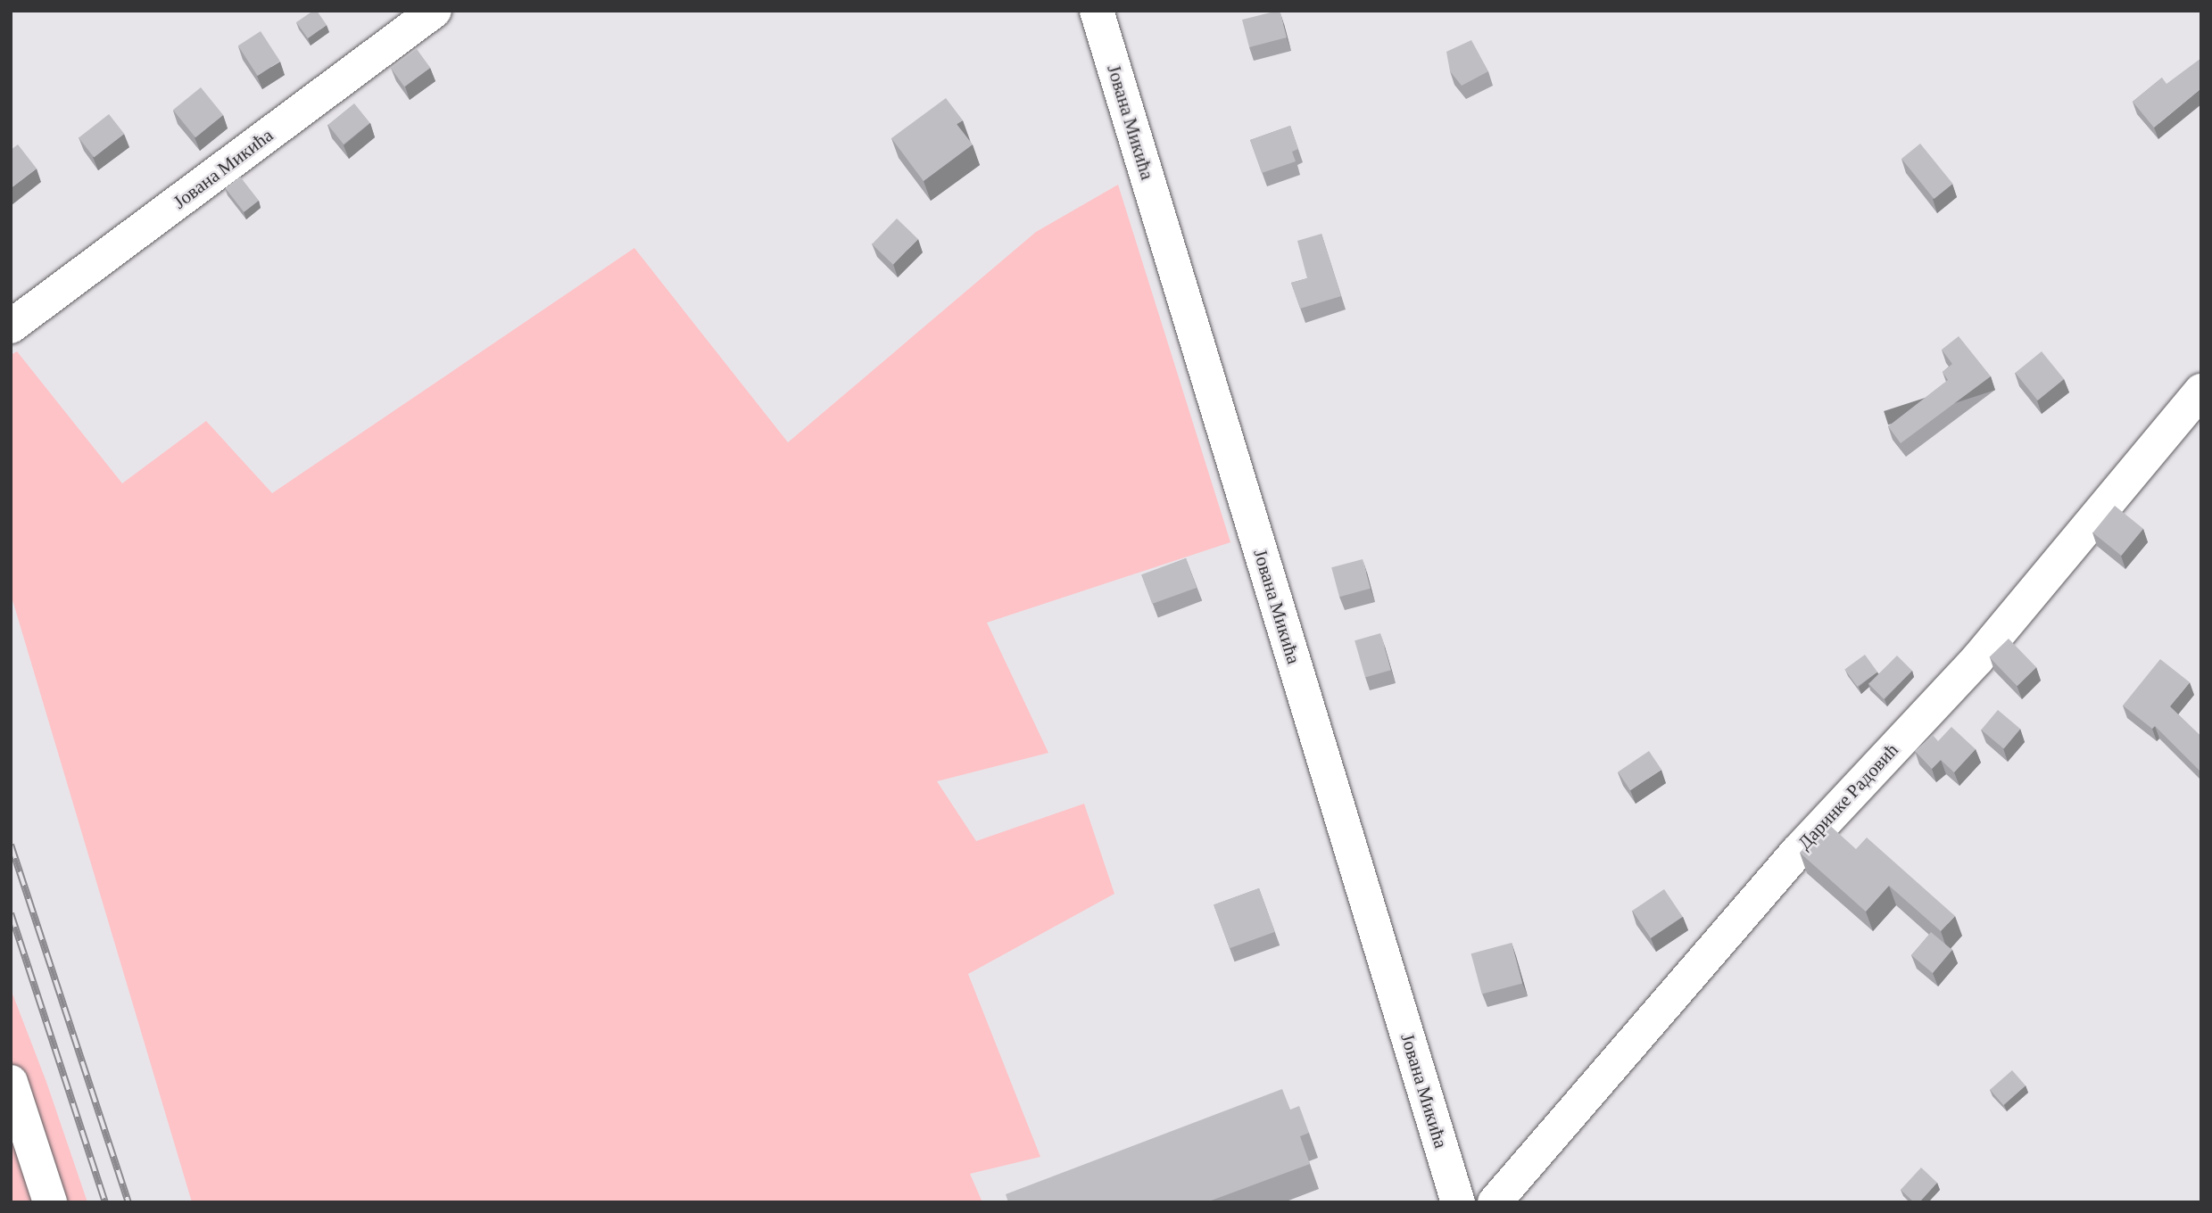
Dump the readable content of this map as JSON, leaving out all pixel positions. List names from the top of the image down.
{
  "streets": {
    "street": ["Јована Микића", "Даринке Радовић"]
  }
}
